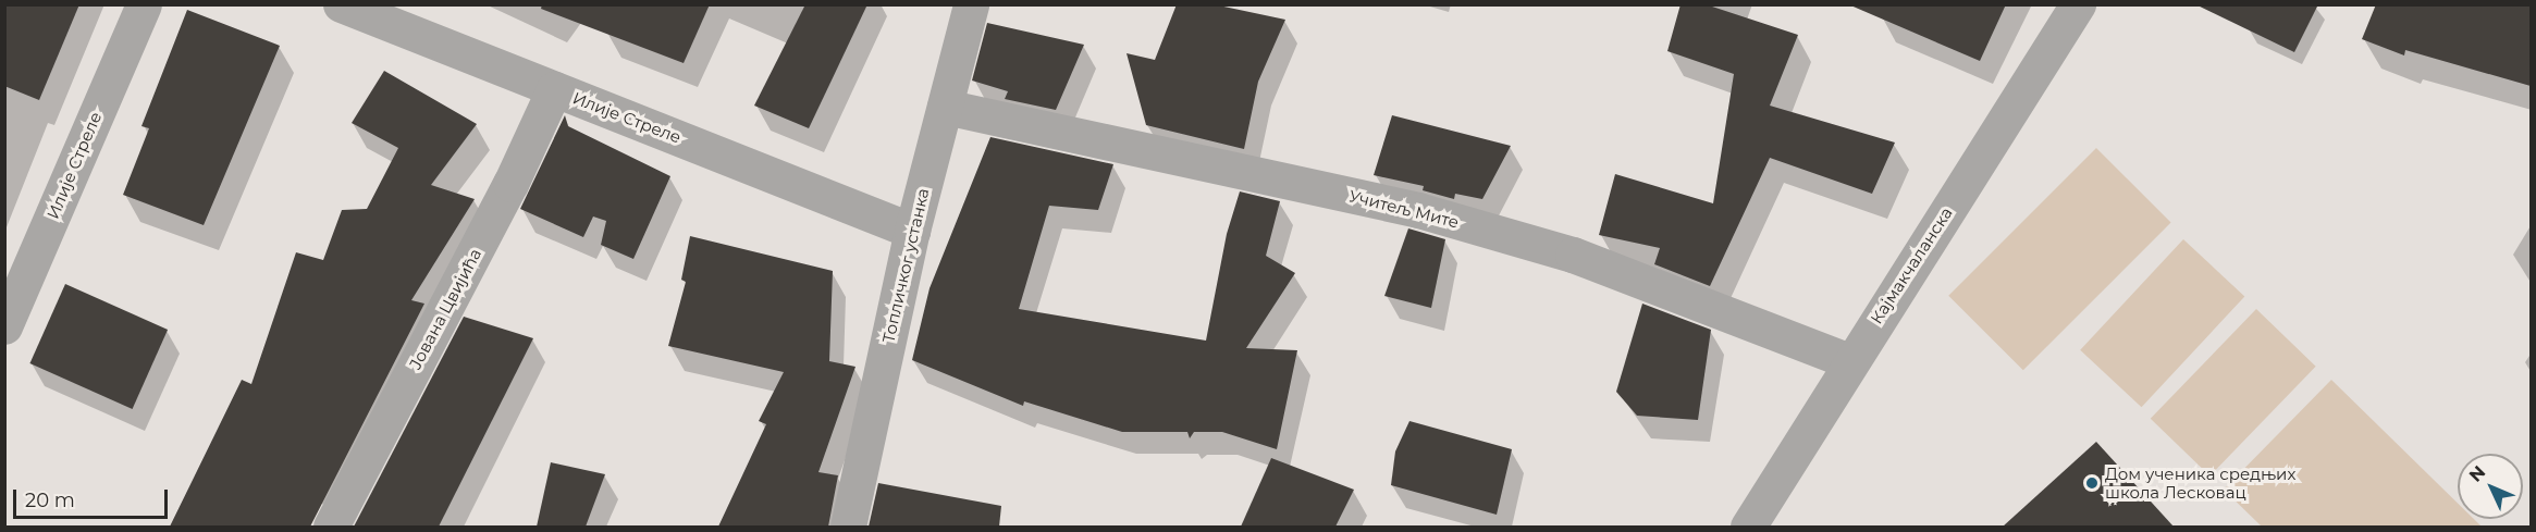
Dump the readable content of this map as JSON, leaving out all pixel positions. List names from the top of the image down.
{
  "streets": {
    "street": [
      "Илије Стреле",
      "Учитељ Мите",
      "Топличког устанка",
      "Кајмакчаланска",
      "Јована Цвијића"
    ]
  },
  "crossings": [
    ["Илије Стреле", "Топличког устанка"],
    ["Илије Стреле", "Јована Цвијића"],
    ["Учитељ Мите", "Топличког устанка"],
    ["Учитељ Мите", "Кајмакчаланска"]
  ],
  "places": ["Дом ученика средњих школа Лесковац"],
  "scale_bar": "20 m",
  "north": "top left"
}
